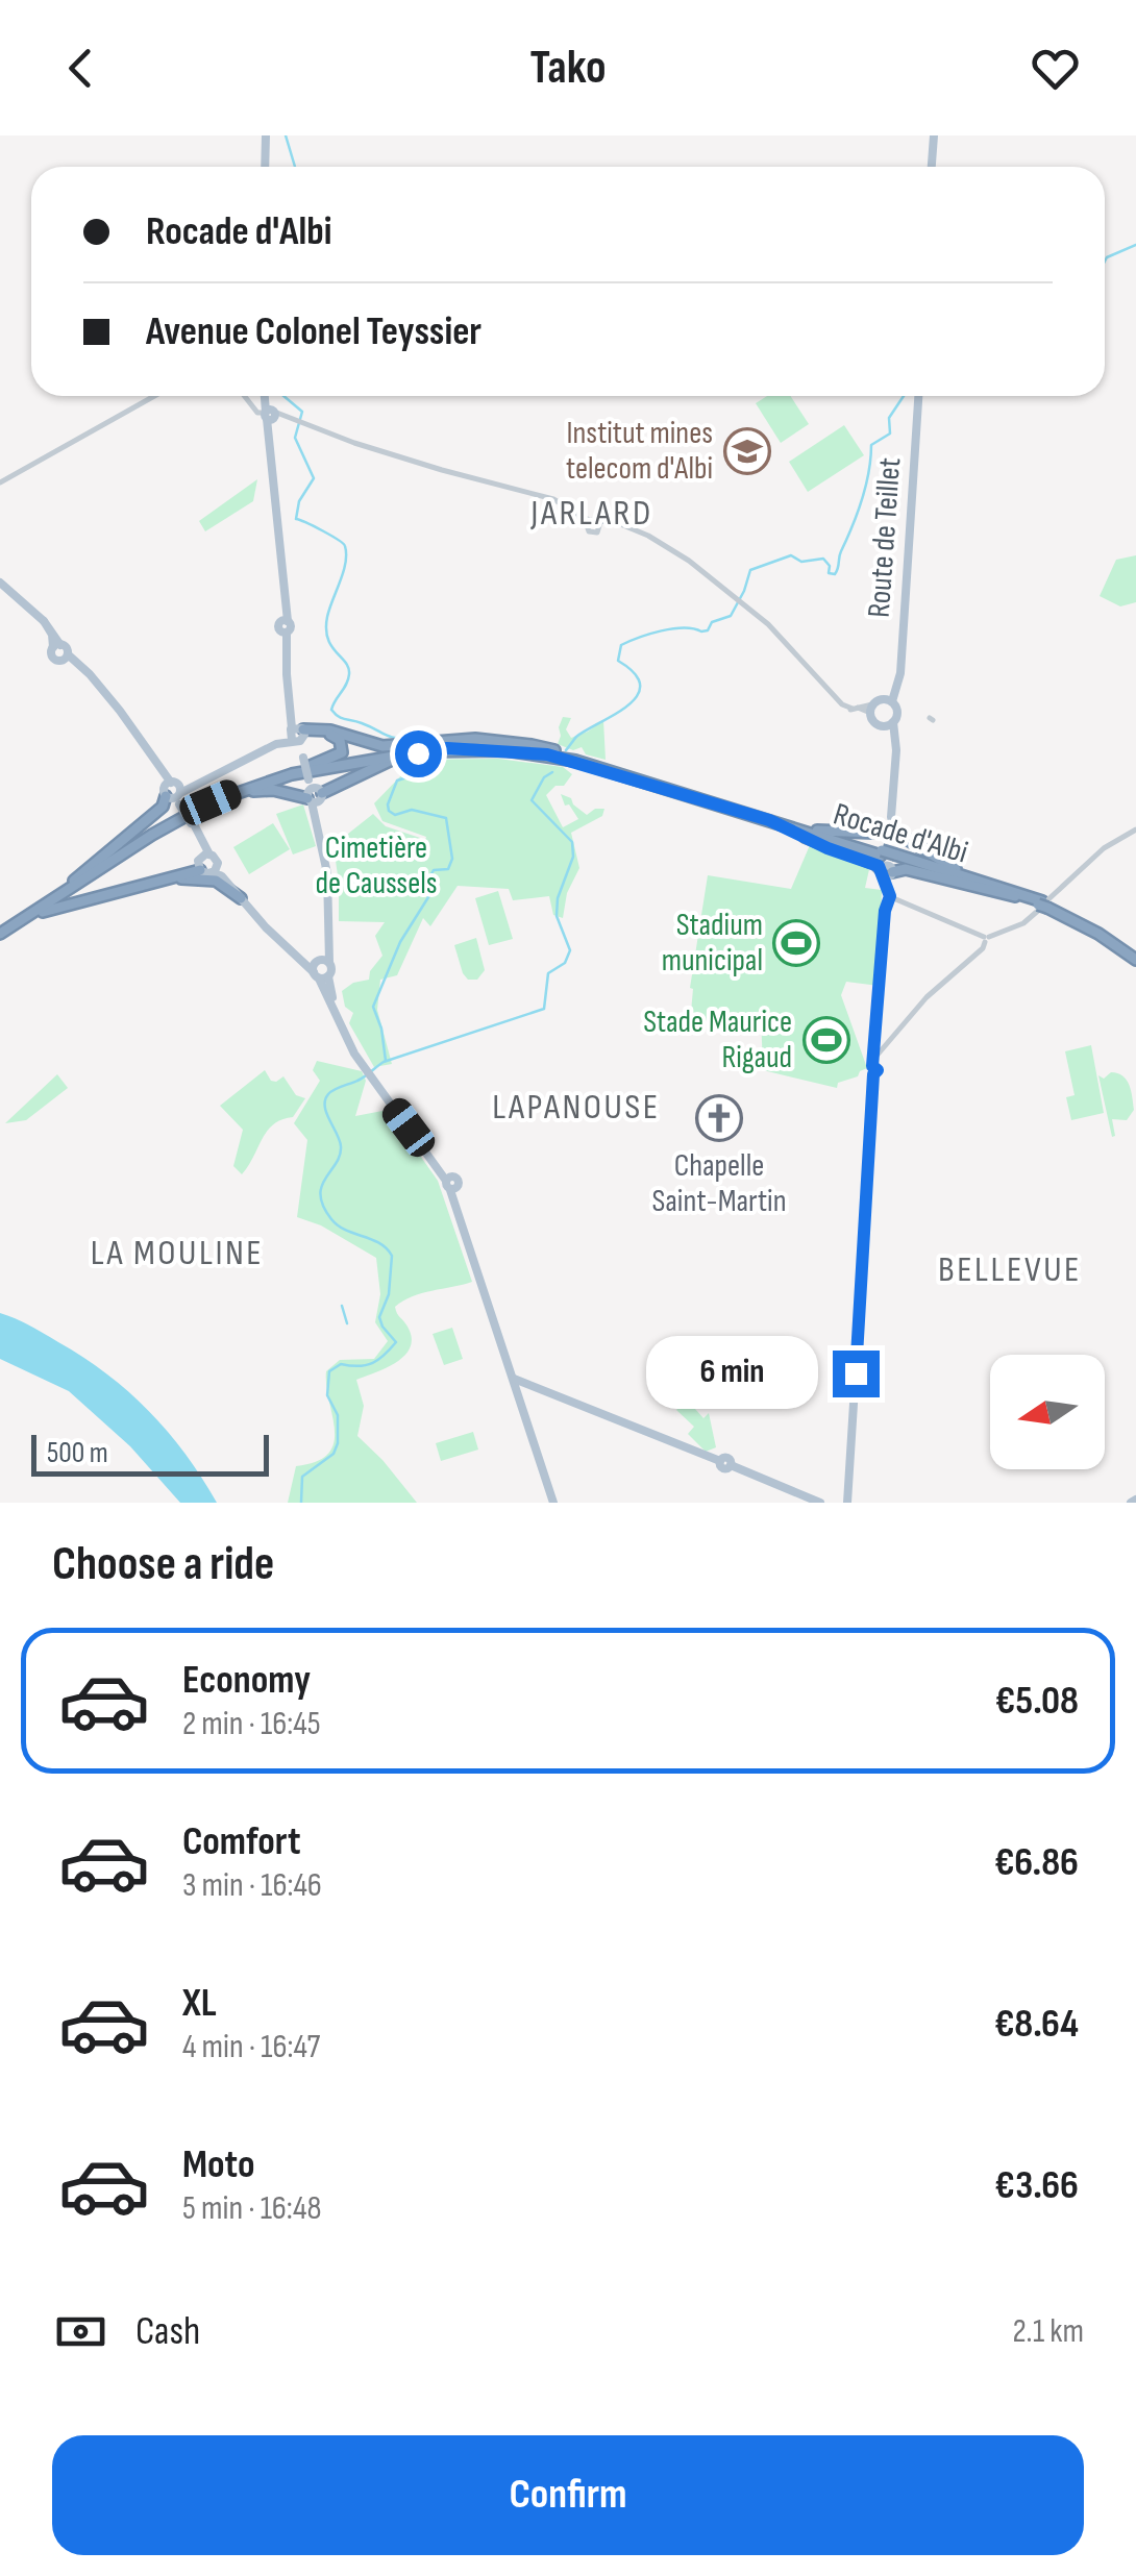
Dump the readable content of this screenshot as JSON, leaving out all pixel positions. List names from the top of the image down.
{
  "streets": {
    "highway": ["Rocade d'Albi"],
    "main road": ["Route de Teillet"]
  },
  "districts": [
    "JARLARD",
    "LAPANOUSE",
    "LA MOULINE",
    "BELLEVUE"
  ],
  "parks": ["Cimetière de Caussels"],
  "places": {
    "school or university": ["Institut mines telecom d'Albi"],
    "sports": ["Stadium municipal", "Stade Maurice Rigaud"],
    "church": ["Chapelle Saint-Martin"]
  },
  "scale_bar": "500 m",
  "north": "left",
  "page": {
    "header": "Tako",
    "banner": ["Rocade d'Albi", "Avenue Colonel Teyssier"],
    "bubble": "6 min",
    "scale": "500 m",
    "heading": "Choose a ride",
    "list": [
      {
        "name": "Economy",
        "note": "2 min · 16:45",
        "value": "€5.08"
      },
      {
        "name": "Comfort",
        "note": "3 min · 16:46",
        "value": "€6.86"
      },
      {
        "name": "XL",
        "note": "4 min · 16:47",
        "value": "€8.64"
      },
      {
        "name": "Moto",
        "note": "5 min · 16:48",
        "value": "€3.66"
      }
    ],
    "pay": ["Cash", "2.1 km"],
    "buttons": "Confirm"
  }
}
